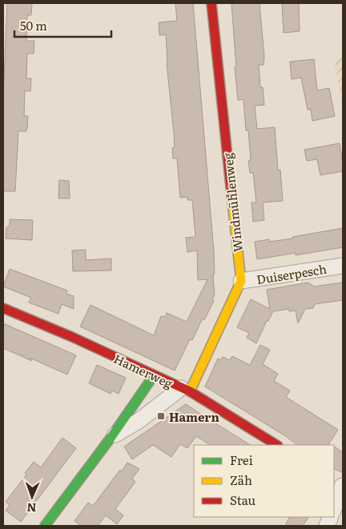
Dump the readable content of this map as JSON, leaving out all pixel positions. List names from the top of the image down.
{
  "streets": {
    "street": ["Windmühlenweg", "Duiserpesch", "Hamerweg"]
  },
  "crossings": [
    ["Windmühlenweg", "Duiserpesch"]
  ],
  "places": {
    "transit": ["Hamern"]
  },
  "legend": ["Frei", "Zäh", "Stau"],
  "scale_bar": "50 m",
  "north": "bottom"
}
